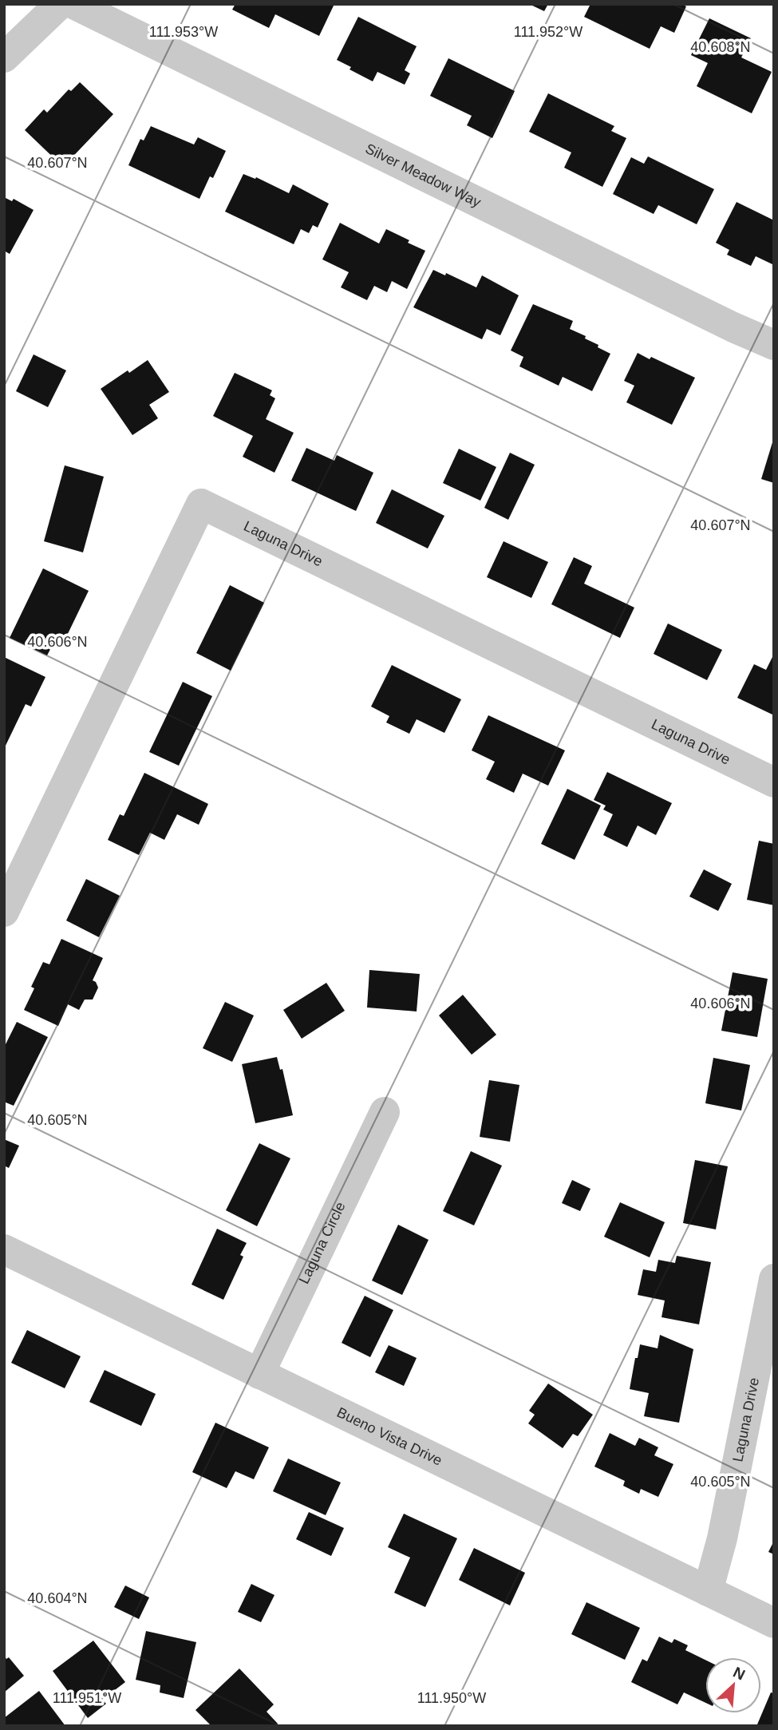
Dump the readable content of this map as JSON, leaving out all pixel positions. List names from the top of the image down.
{
  "streets": {
    "street": [
      "Silver Meadow Way",
      "Laguna Drive",
      "Laguna Circle",
      "Bueno Vista Drive"
    ]
  },
  "crossings": [
    ["Laguna Drive", "Bueno Vista Drive"],
    ["Laguna Circle", "Bueno Vista Drive"]
  ],
  "north": "top right",
  "coordinates": [
    "111.953°W",
    "111.952°W",
    "40.608°N",
    "40.607°N",
    "40.606°N",
    "40.605°N",
    "40.604°N",
    "111.951°W",
    "111.950°W"
  ]
}
